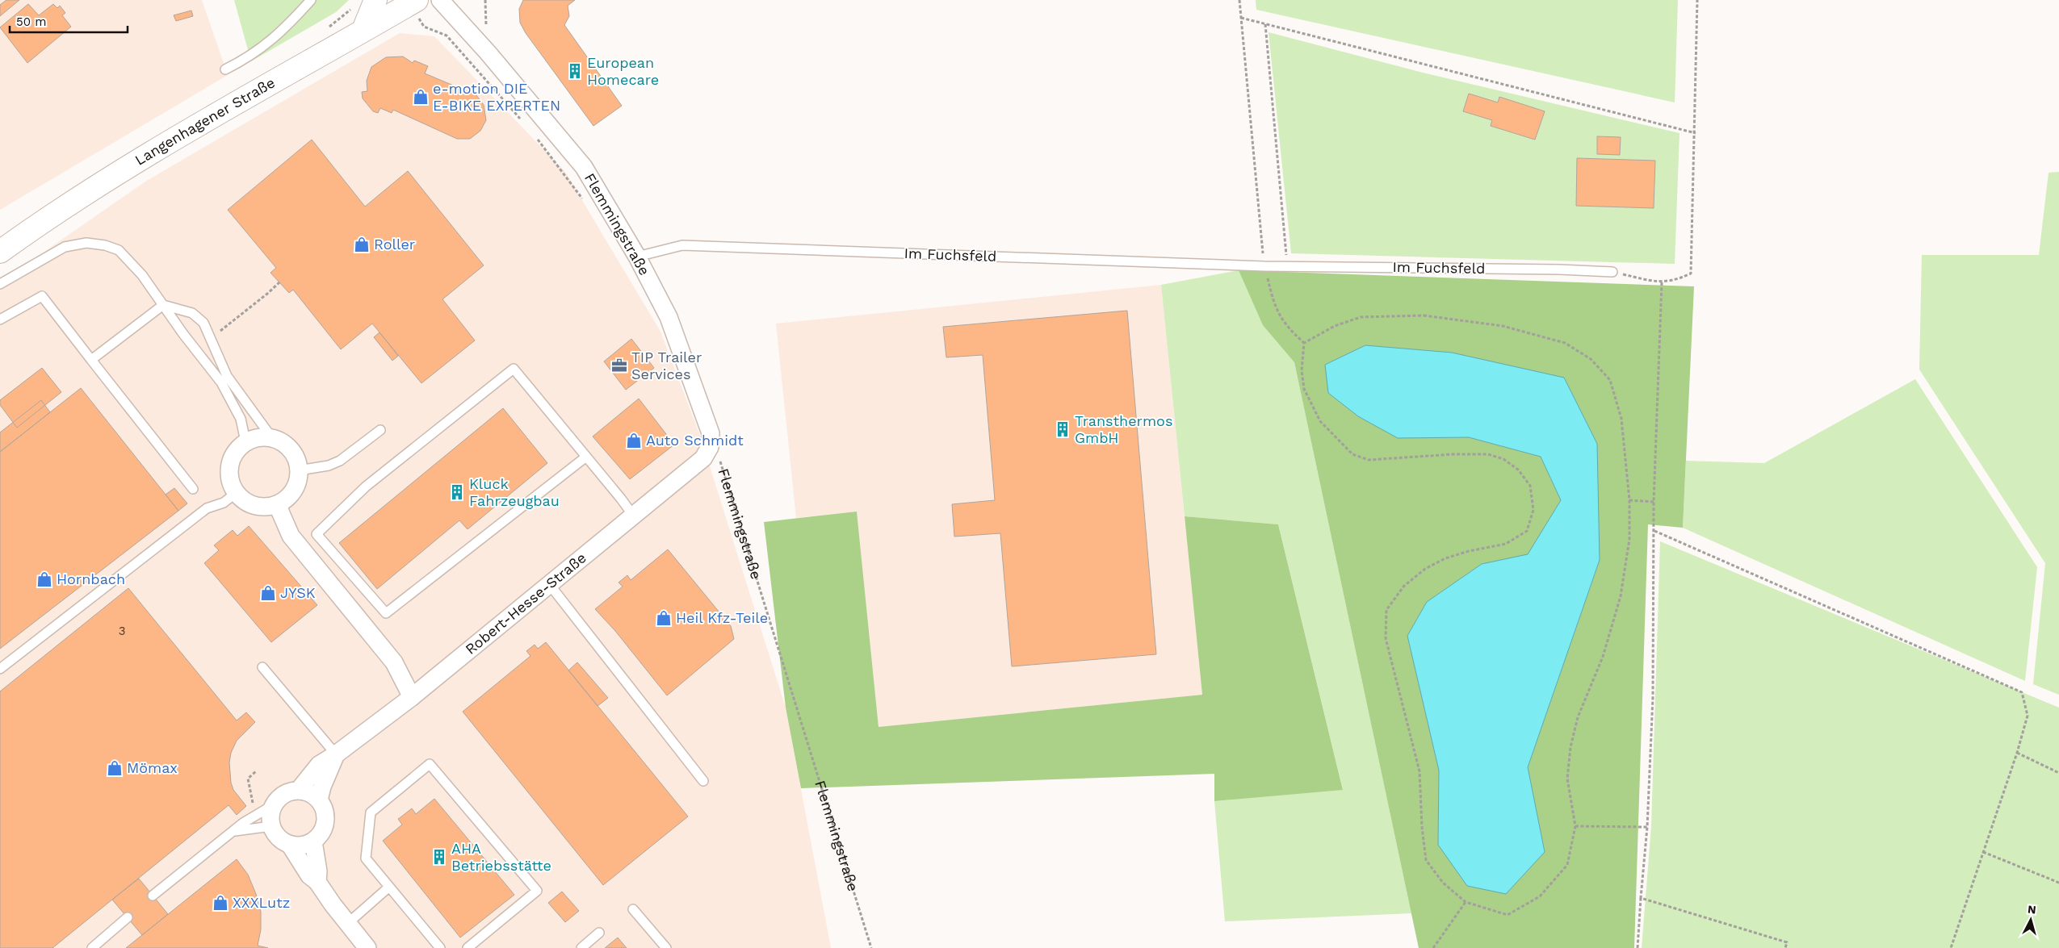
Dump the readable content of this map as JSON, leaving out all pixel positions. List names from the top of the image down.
{
  "streets": {
    "street": ["Langenhagener Straße", "Flemmingstraße", "Robert-Hesse-Straße"],
    "lane": ["Im Fuchsfeld"]
  },
  "crossings": [
    ["Flemmingstraße", "Im Fuchsfeld"],
    ["Flemmingstraße", "Robert-Hesse-Straße"]
  ],
  "places": {
    "building": [
      "European Homecare",
      "Transthermos GmbH",
      "Kluck Fahrzeugbau",
      "AHA Betriebsstätte"
    ],
    "shop": [
      "e-motion DIE E-BIKE EXPERTEN",
      "Roller",
      "Auto Schmidt",
      "Hornbach",
      "JYSK",
      "Heil Kfz-Teile",
      "Mömax",
      "XXXLutz"
    ],
    "office": ["TIP Trailer Services"]
  },
  "house_numbers": ["3"],
  "scale_bar": "50 m",
  "north": "top"
}
